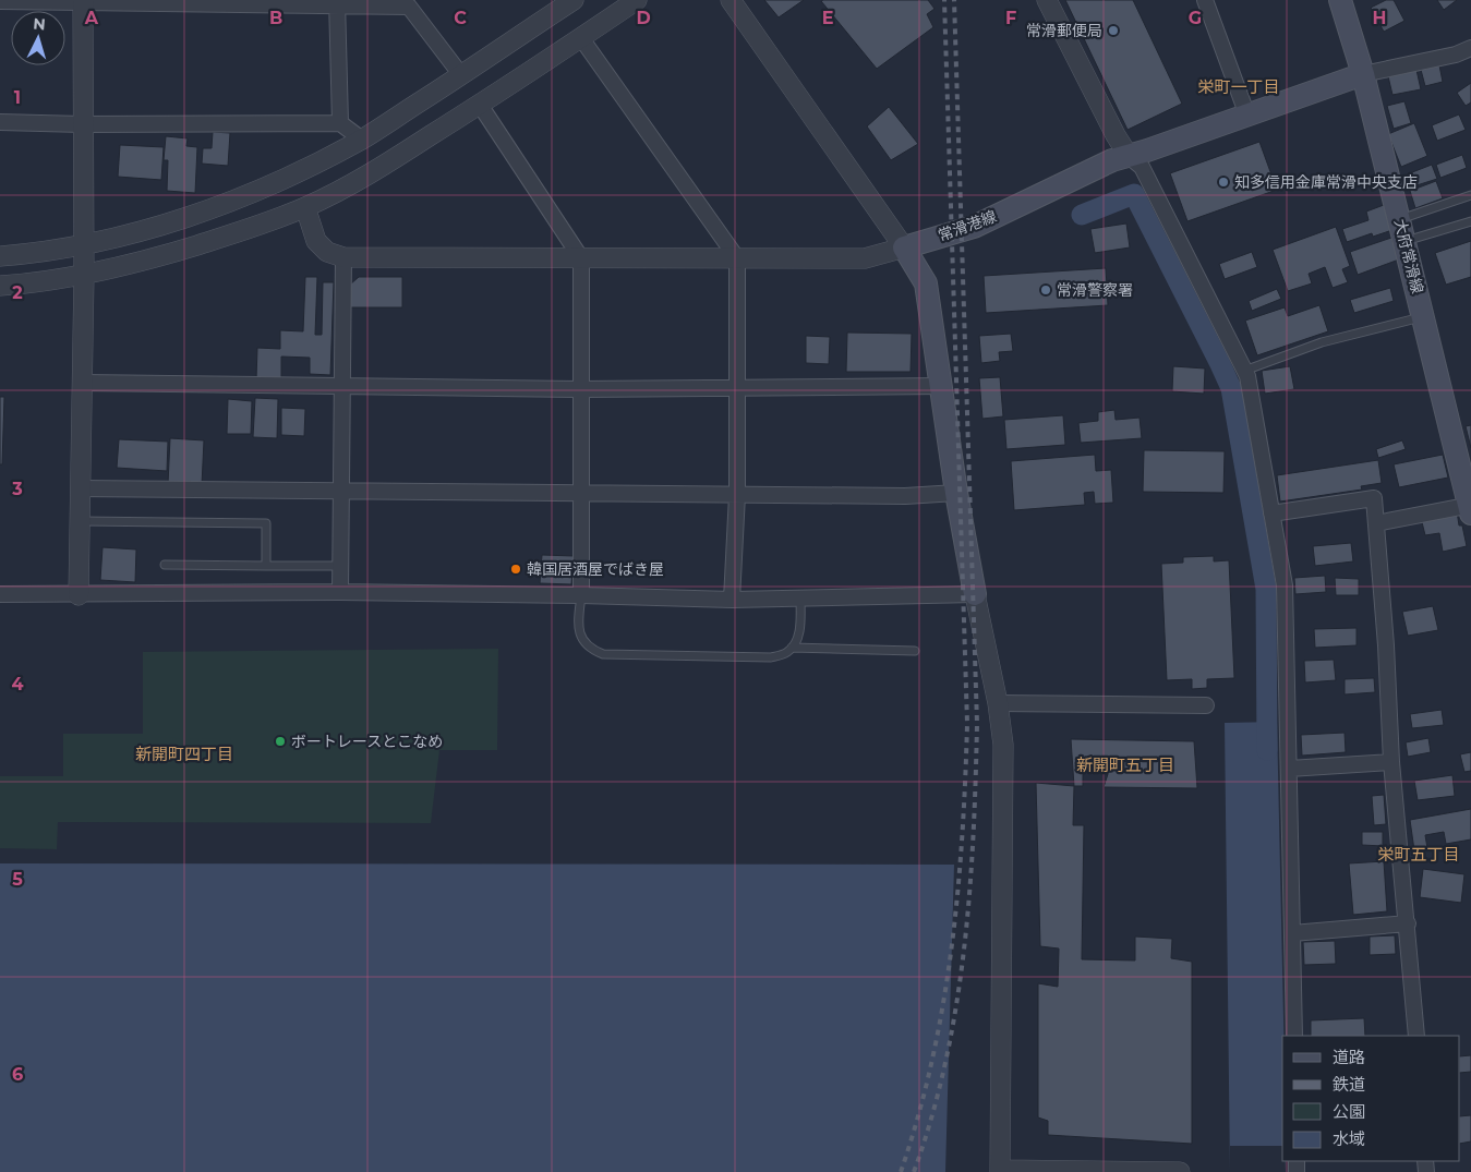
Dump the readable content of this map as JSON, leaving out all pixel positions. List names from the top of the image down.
{
  "streets": {
    "main road": ["常滑港線", "大府常滑線"]
  },
  "crossings": [
    ["常滑港線", "大府常滑線"]
  ],
  "districts": [
    "栄町一丁目",
    "新開町四丁目",
    "新開町五丁目",
    "栄町五丁目"
  ],
  "places": [
    "常滑郵便局",
    "知多信用金庫常滑中央支店",
    "常滑警察署",
    "韓国居酒屋でばき屋",
    "ボートレースとこなめ"
  ],
  "legend": [
    "道路",
    "鉄道",
    "公園",
    "水域"
  ],
  "north": "top",
  "grid": {
    "columns": [
      "A",
      "B",
      "C",
      "D",
      "E",
      "F",
      "G",
      "H"
    ],
    "rows": [
      "1",
      "2",
      "3",
      "4",
      "5",
      "6"
    ]
  }
}
